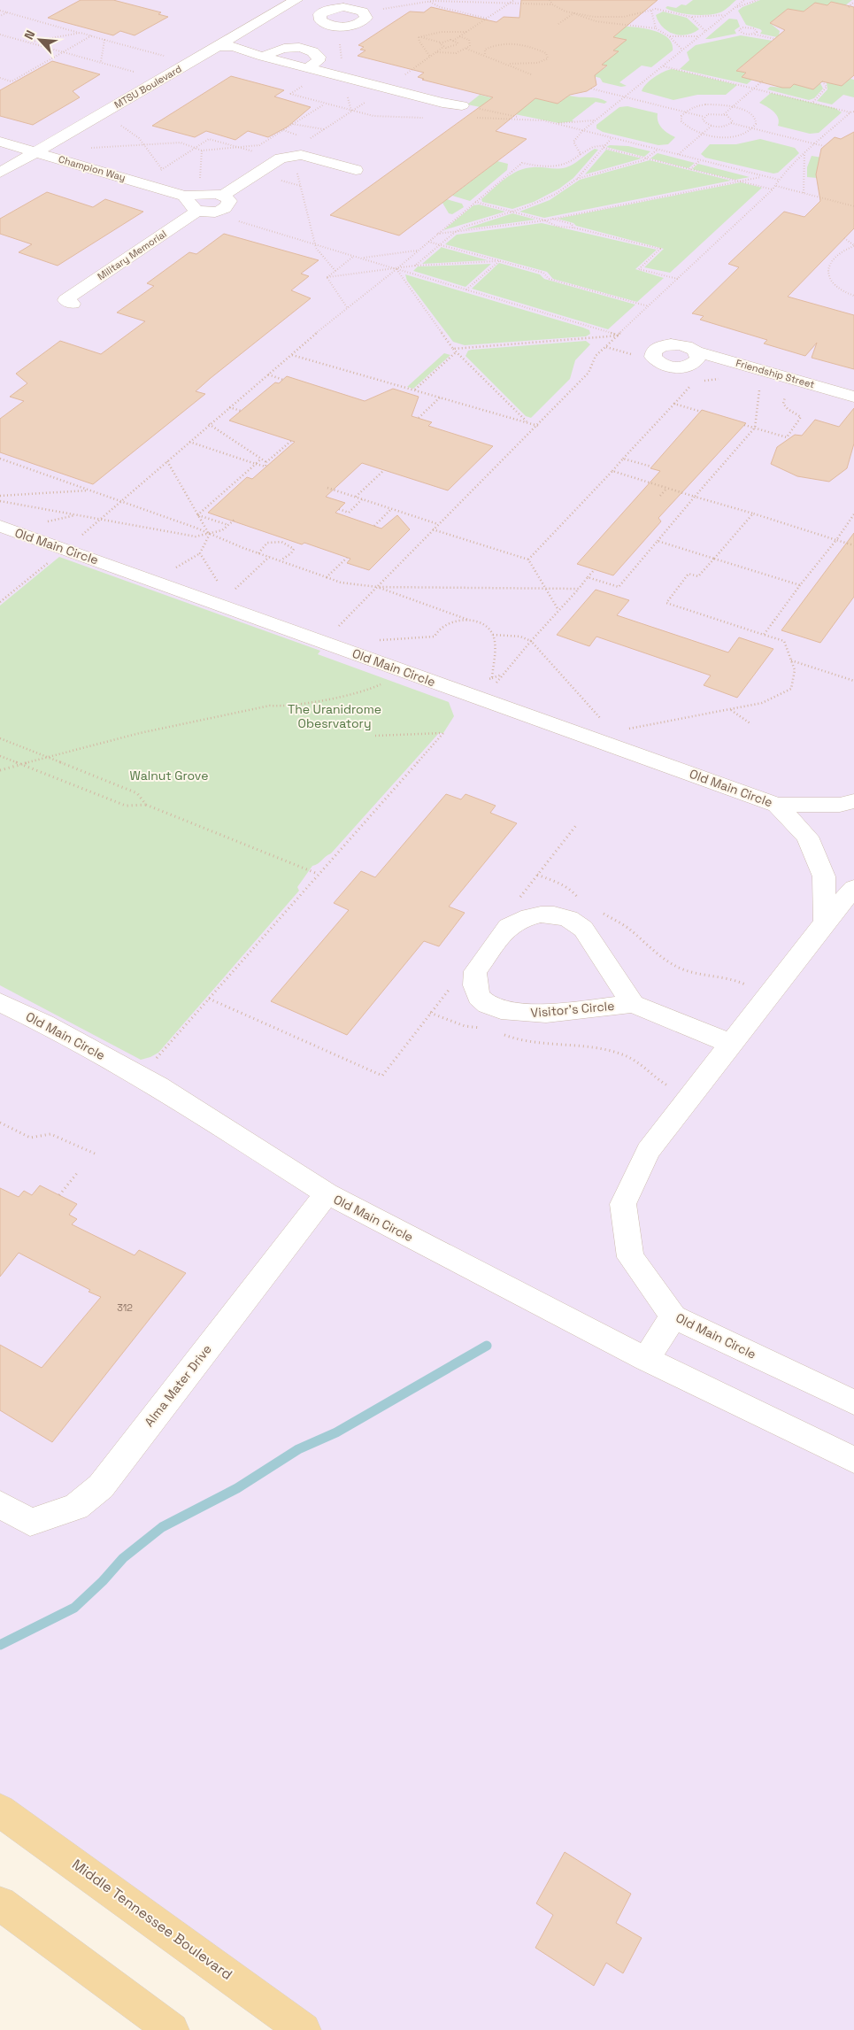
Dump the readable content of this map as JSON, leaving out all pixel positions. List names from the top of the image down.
{
  "streets": {
    "main road": ["Middle Tennessee Boulevard"],
    "street": [
      "MTSU Boulevard",
      "Champion Way",
      "Military Memorial",
      "Friendship Street",
      "Old Main Circle",
      "Visitor's Circle",
      "Alma Mater Drive"
    ]
  },
  "crossings": [
    ["MTSU Boulevard", "Champion Way"],
    ["Old Main Circle", "Visitor's Circle"],
    ["Old Main Circle", "Alma Mater Drive"]
  ],
  "parks": ["The Uranidrome Obesrvatory", "Walnut Grove"],
  "house_numbers": ["312"],
  "north": "top left"
}
